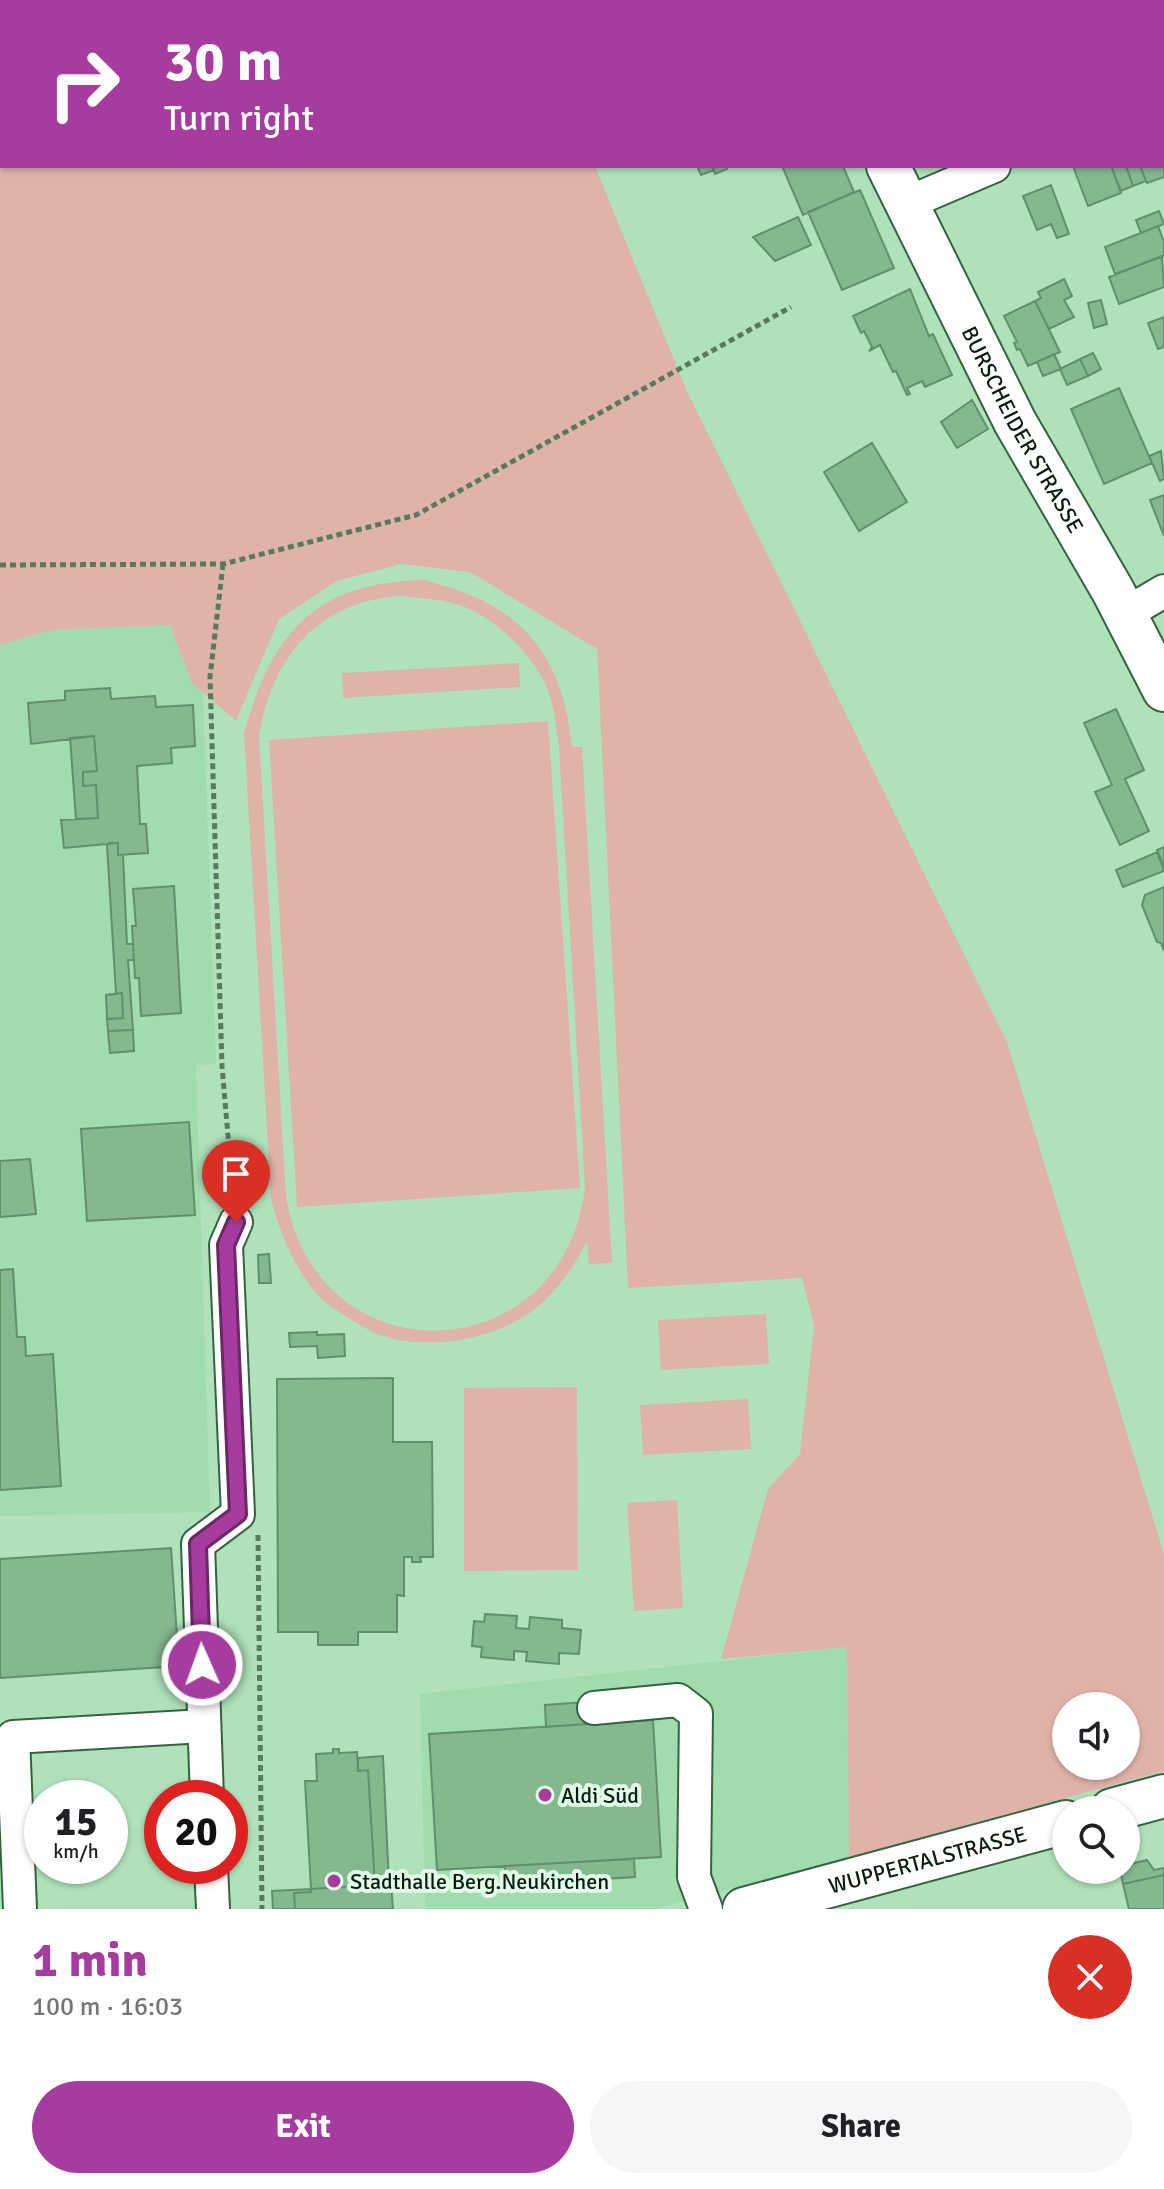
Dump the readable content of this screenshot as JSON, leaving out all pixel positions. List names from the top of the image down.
{
  "streets": {
    "main road": ["BURSCHEIDER STRASSE", "WUPPERTALSTRASSE"]
  },
  "places": ["Aldi Süd", "Stadthalle Berg.Neukirchen"],
  "page": {
    "turn": ["30 m", "Turn right"],
    "speed": "15 km/h",
    "limit": "20",
    "heading": ["1 min", "100 m · 16:03"],
    "buttons": ["Exit", "Share"]
  }
}
